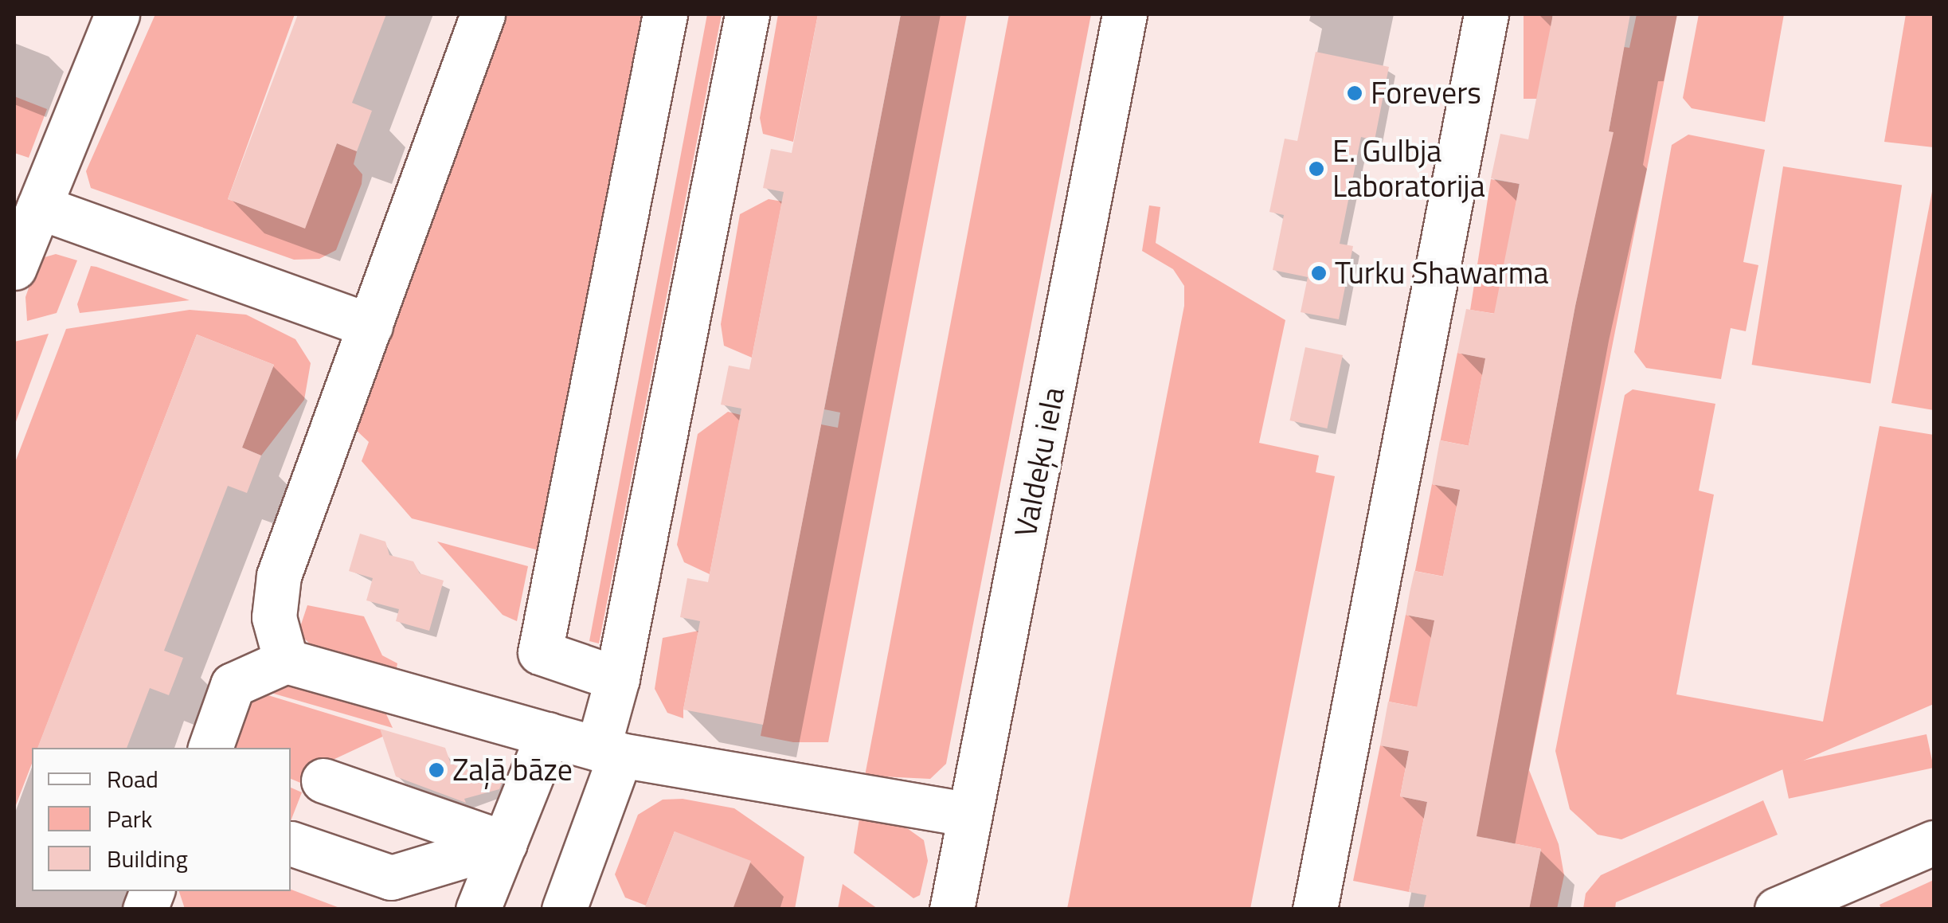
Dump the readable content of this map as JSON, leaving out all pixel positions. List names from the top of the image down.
{
  "streets": {
    "street": ["Valdeķu iela"]
  },
  "places": [
    "Forevers",
    "E. Gulbja Laboratorija",
    "Turku Shawarma",
    "Zaļā bāze"
  ],
  "legend": ["Road", "Park", "Building"]
}
